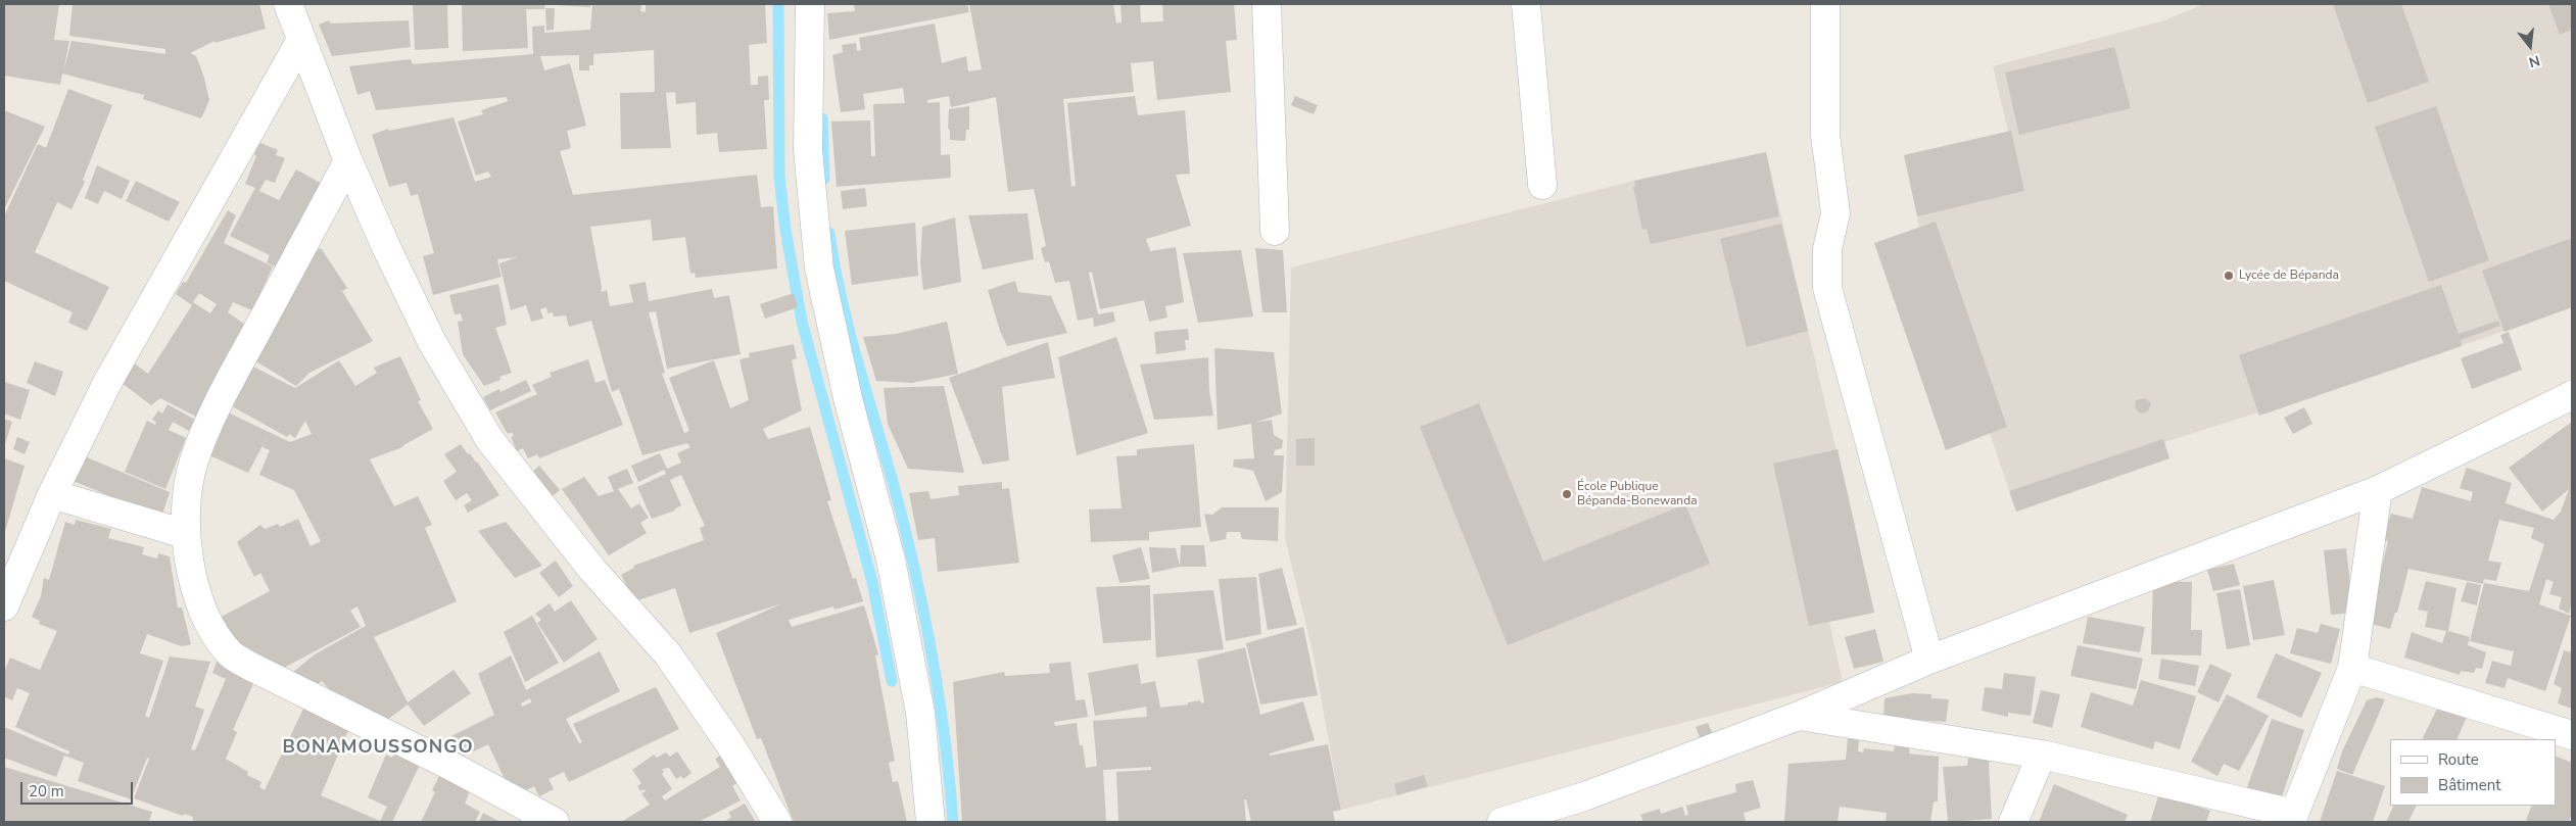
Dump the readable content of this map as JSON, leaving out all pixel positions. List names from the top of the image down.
{
  "districts": ["BONAMOUSSONGO"],
  "places": ["Lycée de Bépanda", "École Publique Bépanda-Bonewanda"],
  "legend": ["Route", "Bâtiment"],
  "scale_bar": "20 m",
  "north": "bottom"
}
